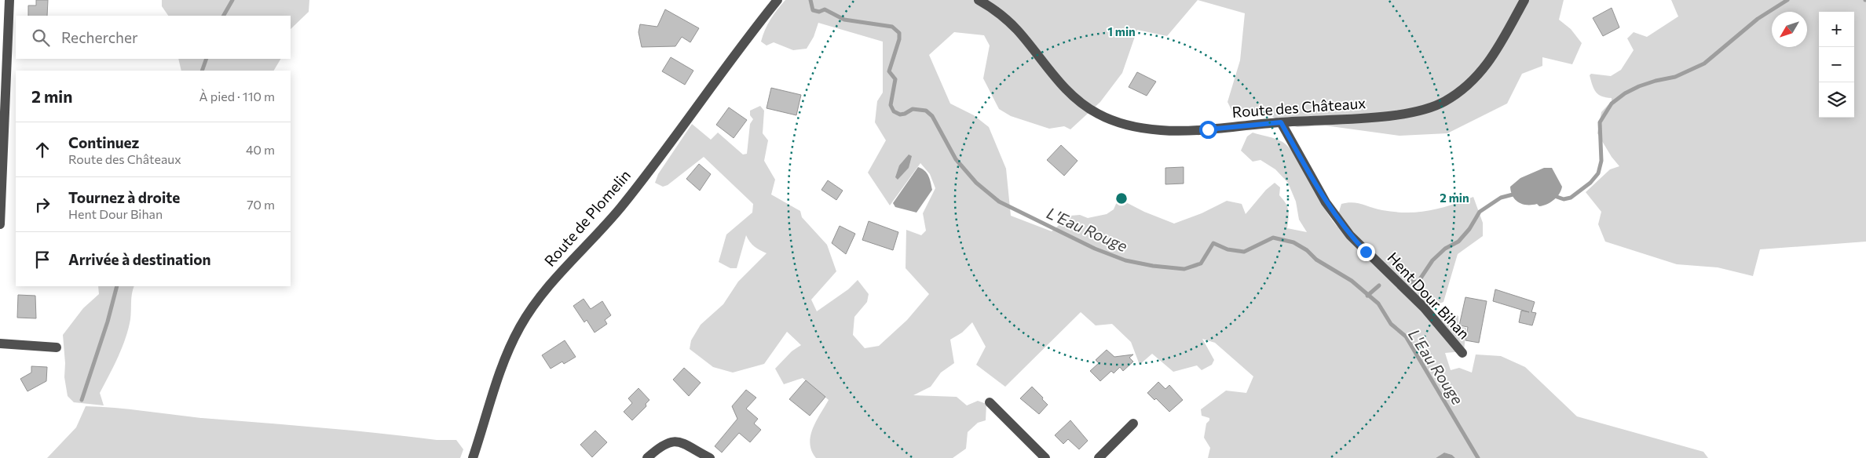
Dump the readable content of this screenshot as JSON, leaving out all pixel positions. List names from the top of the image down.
{
  "streets": {
    "street": ["Route des Châteaux", "Route de Plomelin", "Hent Dour Bihan"]
  },
  "crossings": [
    ["Route des Châteaux", "Hent Dour Bihan"]
  ],
  "water": ["L'Eau Rouge"],
  "north": "bottom left",
  "page": {
    "map_buttons": ["+", "−"],
    "search": "Rechercher",
    "heading": ["2 min", "À pied · 110 m"],
    "list": [
      ["Continuez", "Route des Châteaux", "40 m"],
      ["Tournez à droite", "Hent Dour Bihan", "70 m"],
      "Arrivée à destination"
    ]
  },
  "rings": ["1 min", "2 min"]
}
